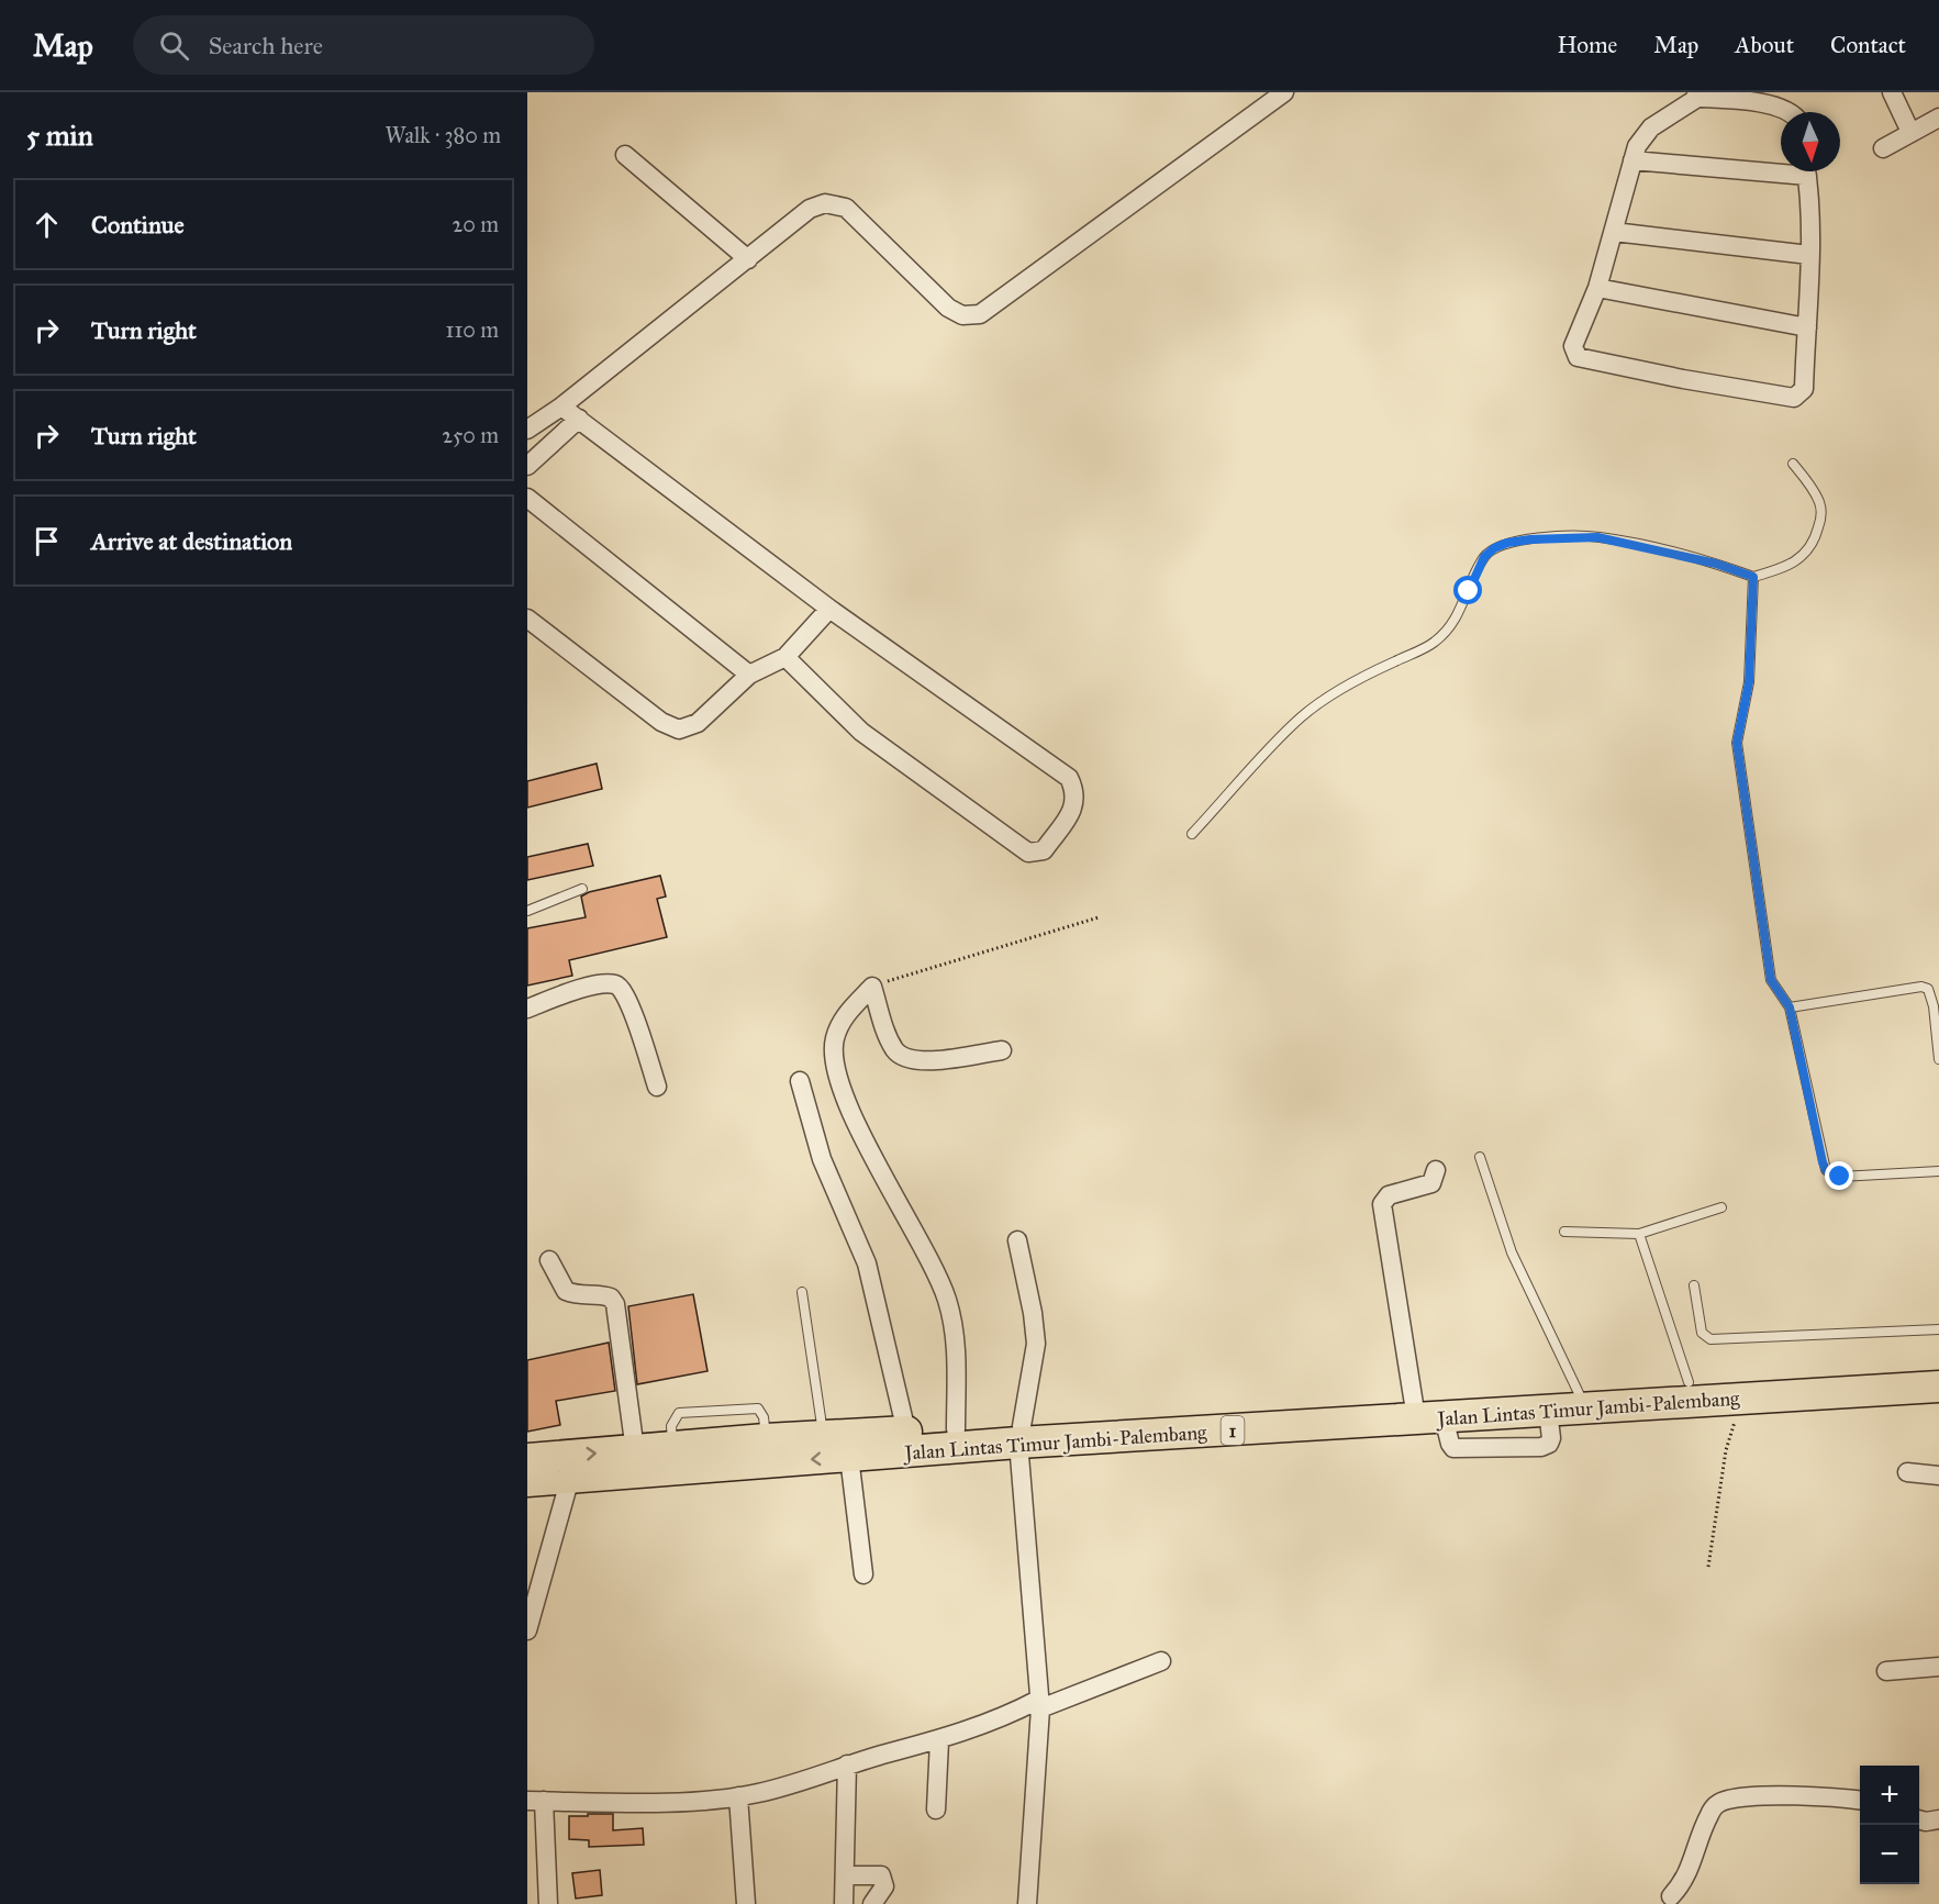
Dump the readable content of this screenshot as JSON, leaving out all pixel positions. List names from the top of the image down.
{
  "streets": {
    "highway": ["Jalan Lintas Timur Jambi-Palembang", "1"]
  },
  "north": "bottom",
  "page": {
    "header": "Map",
    "search": "Search here",
    "nav": [
      "Home",
      "Map",
      "About",
      "Contact"
    ],
    "heading": ["5 min", "Walk · 380 m"],
    "list": [
      ["Continue", "20 m"],
      ["Turn right", "110 m"],
      ["Turn right", "250 m"],
      "Arrive at destination"
    ],
    "map_buttons": ["+", "−"]
  }
}
